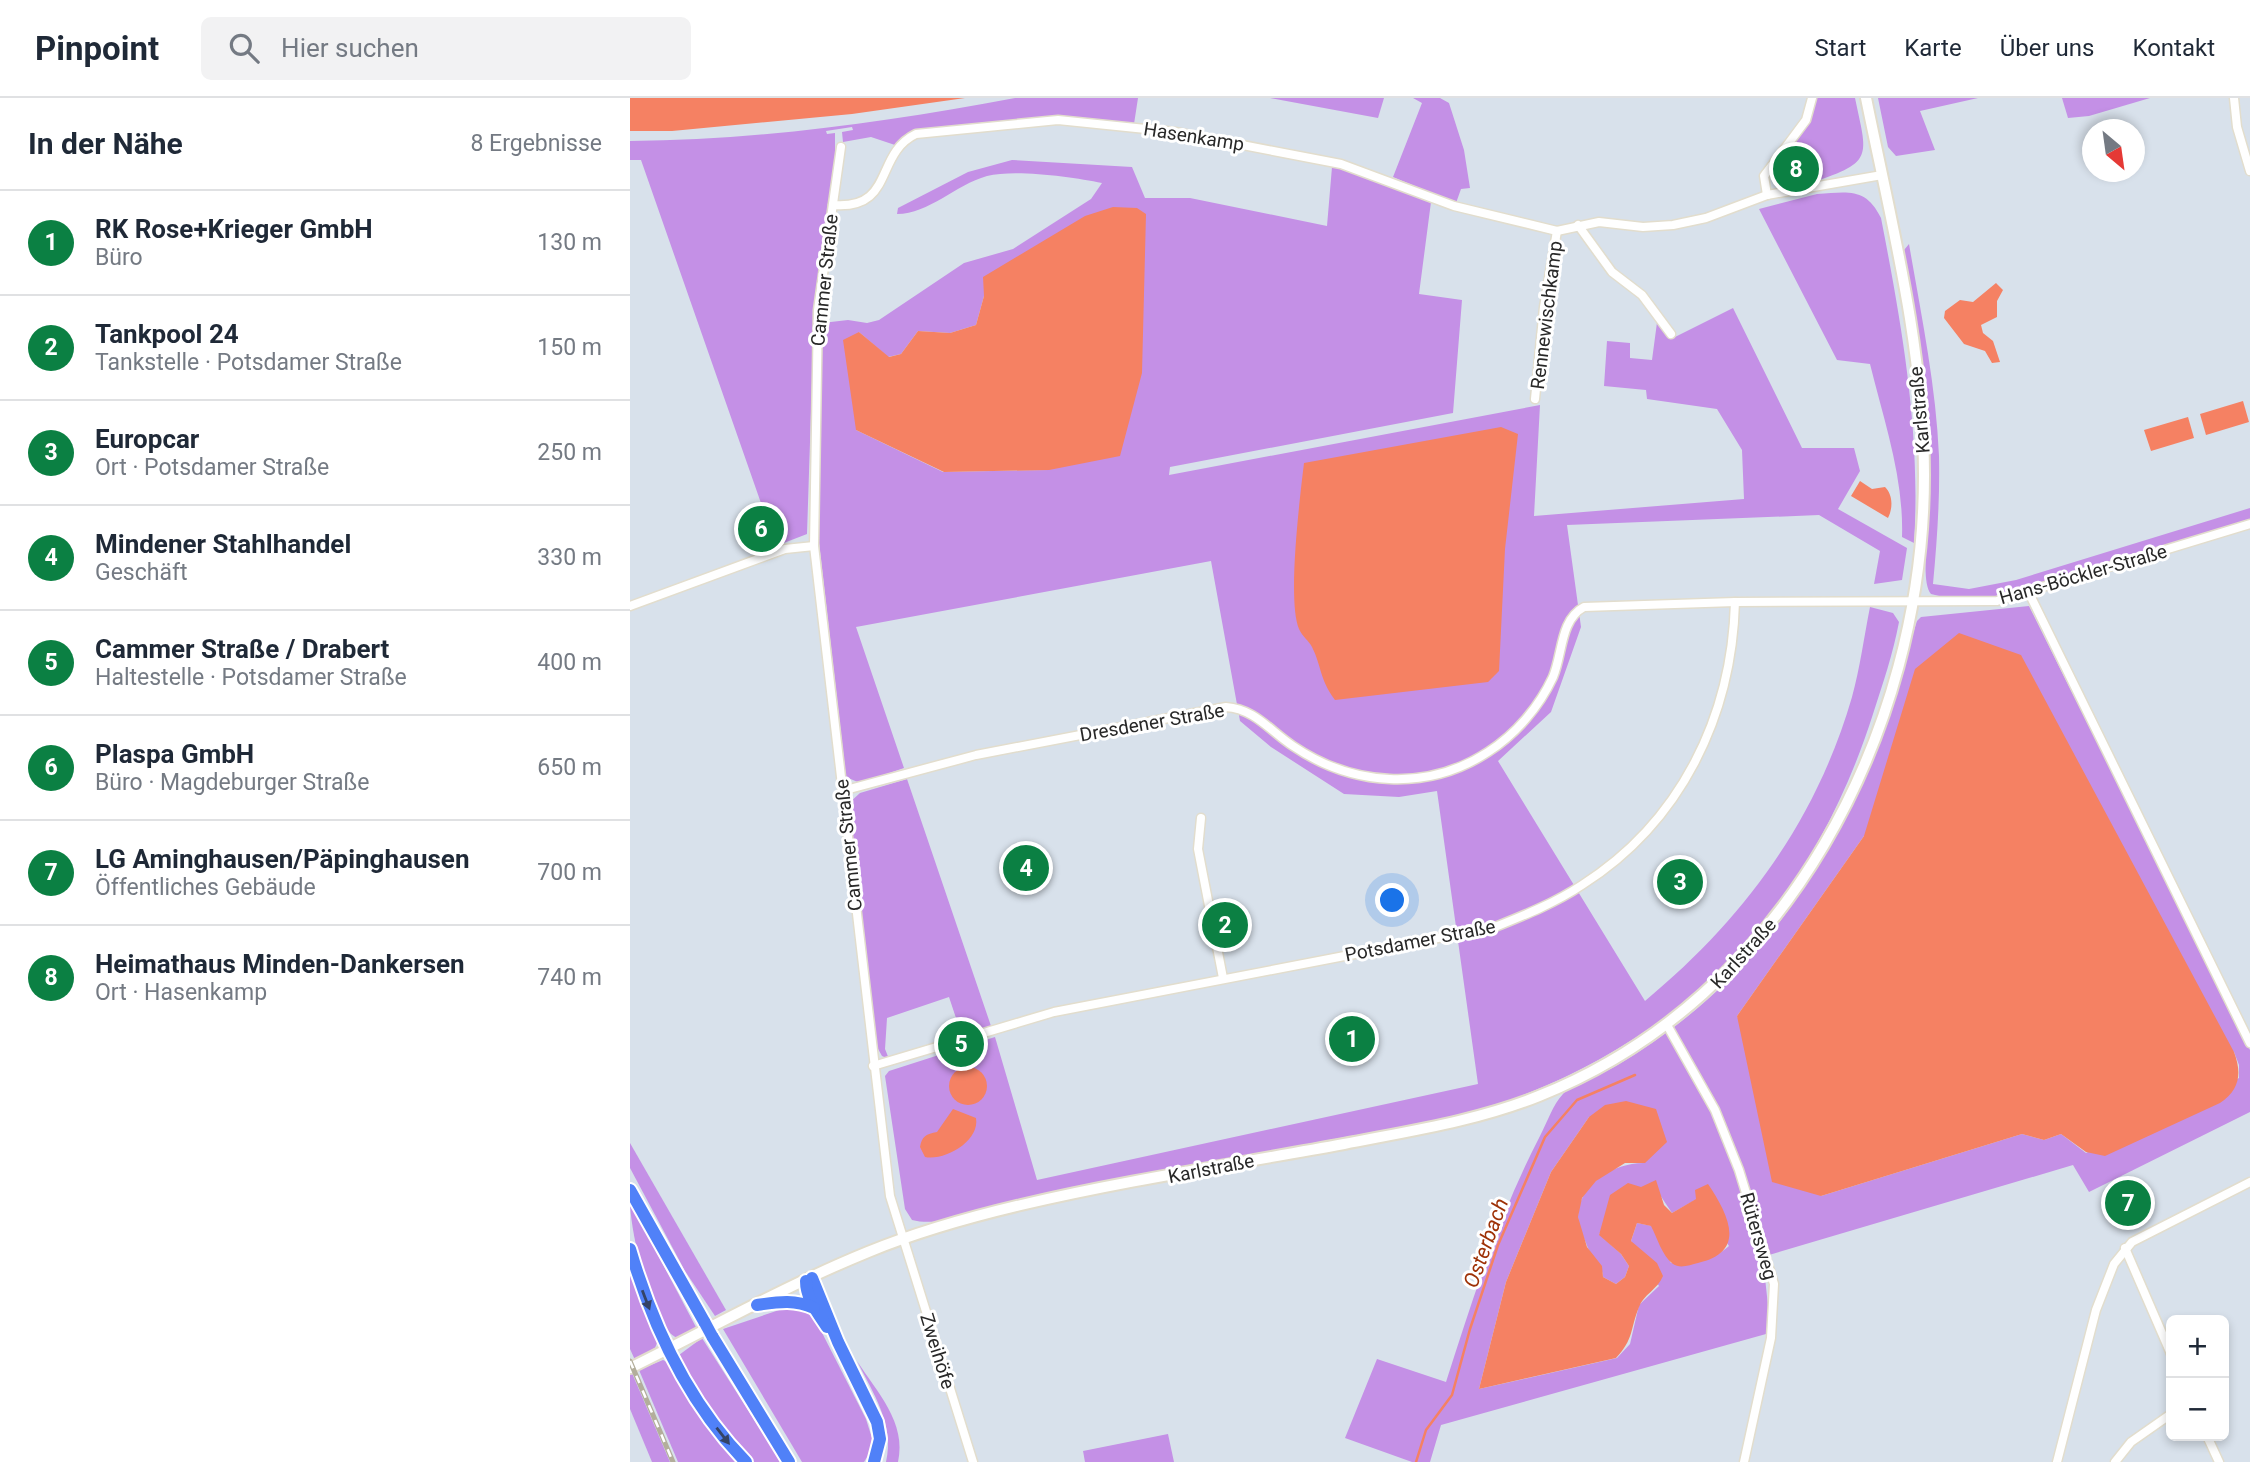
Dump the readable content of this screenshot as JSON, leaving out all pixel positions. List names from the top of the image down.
{
  "streets": {
    "street": [
      "Hasenkamp",
      "Cammer Straße",
      "Rennewischkamp",
      "Karlstraße",
      "Hans-Böckler-Straße",
      "Dresdener Straße",
      "Potsdamer Straße",
      "Rütersweg",
      "Zweihöfe"
    ]
  },
  "crossings": [
    ["Hasenkamp", "Cammer Straße"],
    ["Hasenkamp", "Rennewischkamp"],
    ["Hasenkamp", "Karlstraße"],
    ["Cammer Straße", "Karlstraße"],
    ["Cammer Straße", "Dresdener Straße"],
    ["Cammer Straße", "Potsdamer Straße"],
    ["Cammer Straße", "Zweihöfe"],
    ["Karlstraße", "Hans-Böckler-Straße"],
    ["Karlstraße", "Rütersweg"],
    ["Karlstraße", "Zweihöfe"],
    ["Dresdener Straße", "Potsdamer Straße"]
  ],
  "water": ["Osterbach"],
  "north": "bottom right",
  "page": {
    "header": "Pinpoint",
    "search": "Hier suchen",
    "nav": [
      "Start",
      "Karte",
      "Über uns",
      "Kontakt"
    ],
    "heading": ["In der Nähe", "8 Ergebnisse"],
    "pins": [
      "8",
      "6",
      "4",
      "3",
      "2",
      "1",
      "5",
      "7"
    ],
    "list": [
      {
        "mark": "1",
        "name": "RK Rose+Krieger GmbH",
        "note": "Büro",
        "value": "130 m"
      },
      {
        "mark": "2",
        "name": "Tankpool 24",
        "note": "Tankstelle · Potsdamer Straße",
        "value": "150 m"
      },
      {
        "mark": "3",
        "name": "Europcar",
        "note": "Ort · Potsdamer Straße",
        "value": "250 m"
      },
      {
        "mark": "4",
        "name": "Mindener Stahlhandel",
        "note": "Geschäft",
        "value": "330 m"
      },
      {
        "mark": "5",
        "name": "Cammer Straße / Drabert",
        "note": "Haltestelle · Potsdamer Straße",
        "value": "400 m"
      },
      {
        "mark": "6",
        "name": "Plaspa GmbH",
        "note": "Büro · Magdeburger Straße",
        "value": "650 m"
      },
      {
        "mark": "7",
        "name": "LG Aminghausen/Päpinghausen",
        "note": "Öffentliches Gebäude",
        "value": "700 m"
      },
      {
        "mark": "8",
        "name": "Heimathaus Minden-Dankersen",
        "note": "Ort · Hasenkamp",
        "value": "740 m"
      }
    ],
    "map_buttons": ["+", "−"]
  }
}
